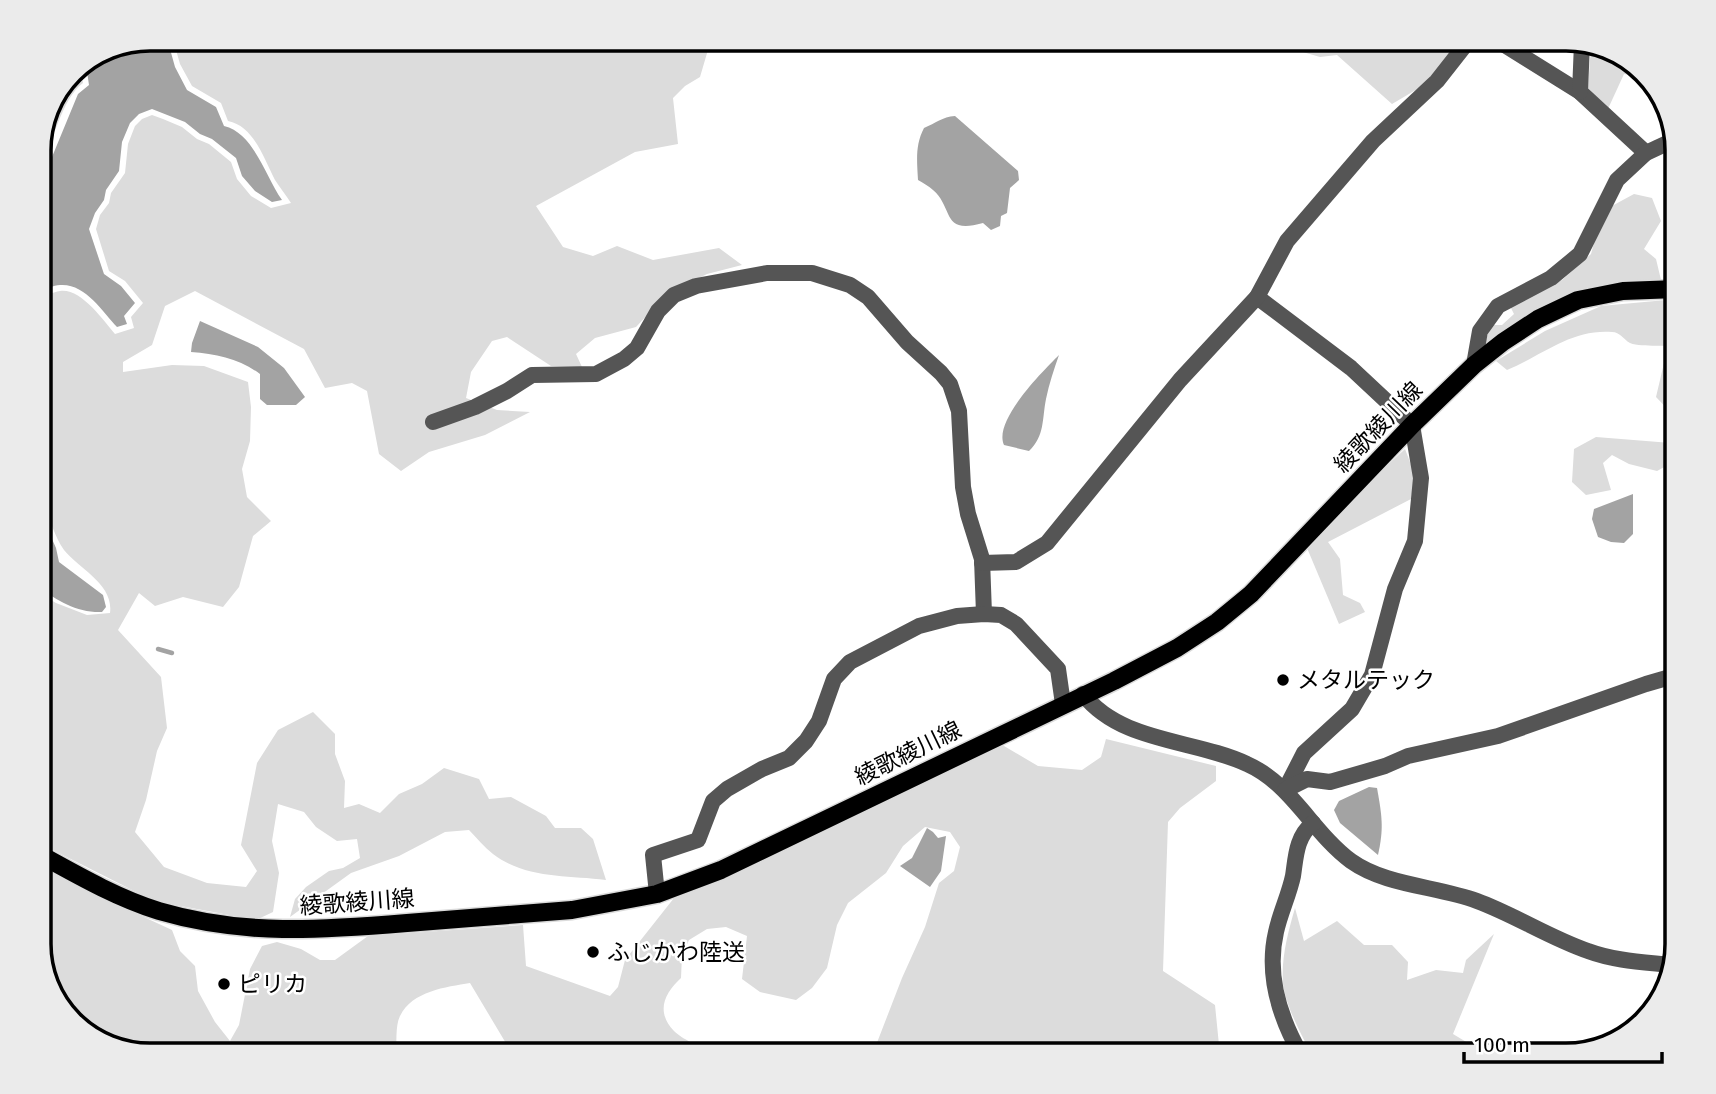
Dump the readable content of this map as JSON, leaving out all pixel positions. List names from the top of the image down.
{
  "streets": {
    "main road": ["綾歌綾川線"]
  },
  "places": ["メタルテック", "ふじかわ陸送", "ピリカ"],
  "scale_bar": "100 m"
}
